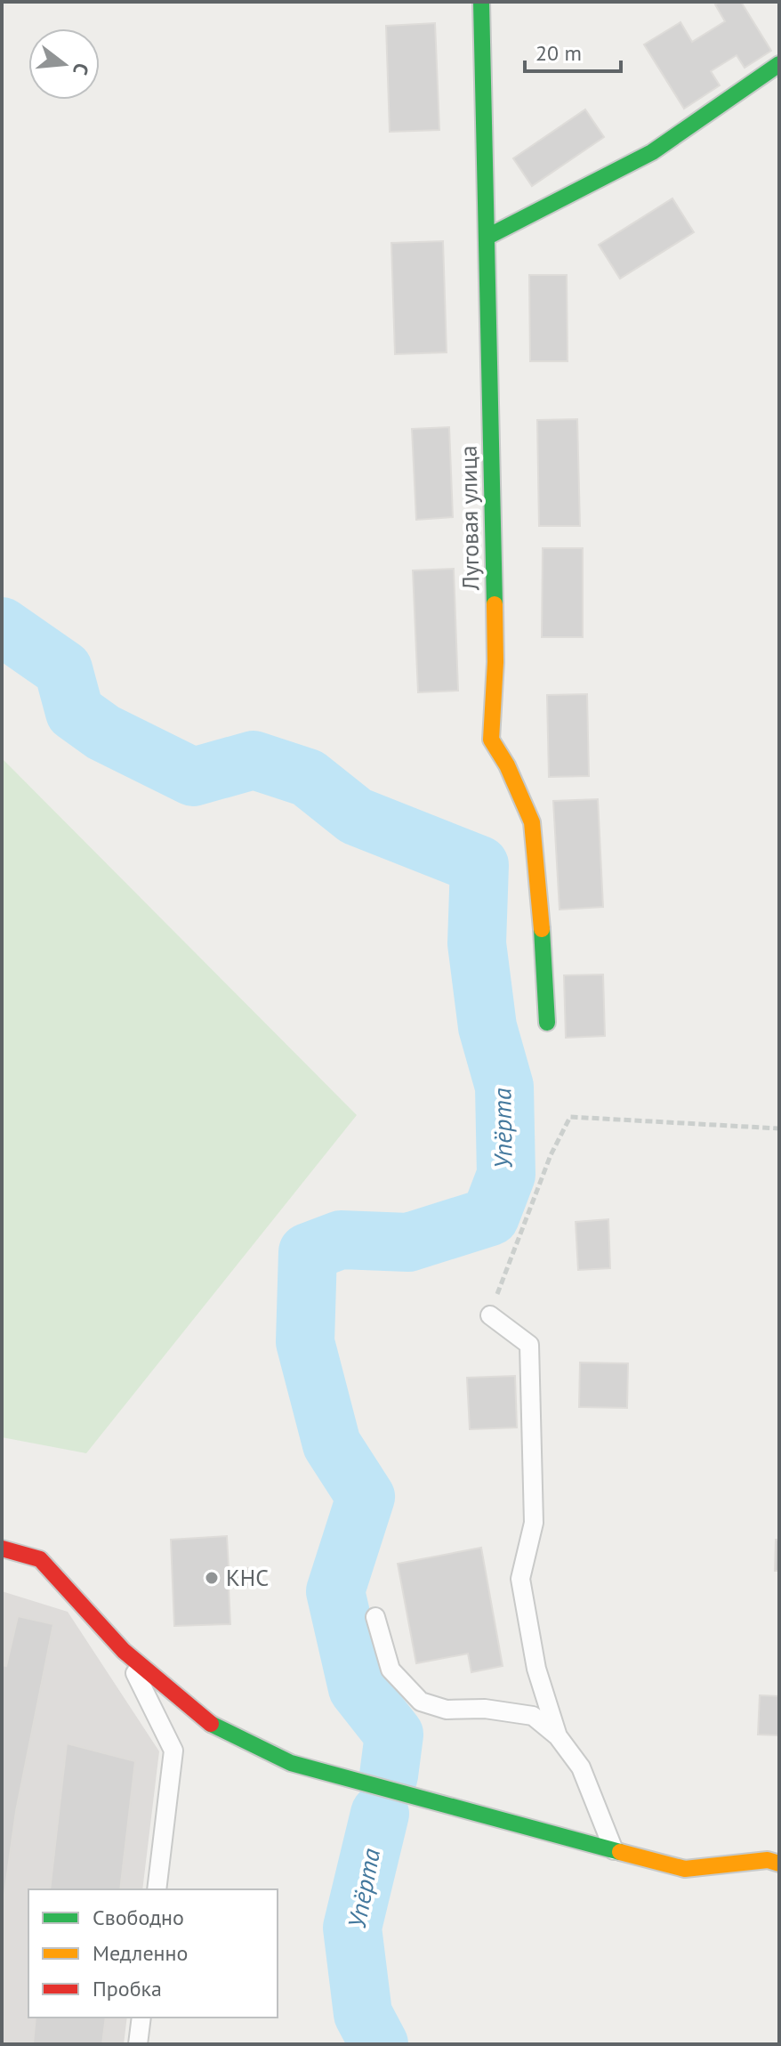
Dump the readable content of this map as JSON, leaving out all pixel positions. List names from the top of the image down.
{
  "streets": {
    "street": ["Луговая улица"]
  },
  "water": ["Упёрта"],
  "places": ["КНС"],
  "legend": ["Свободно", "Медленно", "Пробка"],
  "scale_bar": "20 m",
  "north": "right"
}
